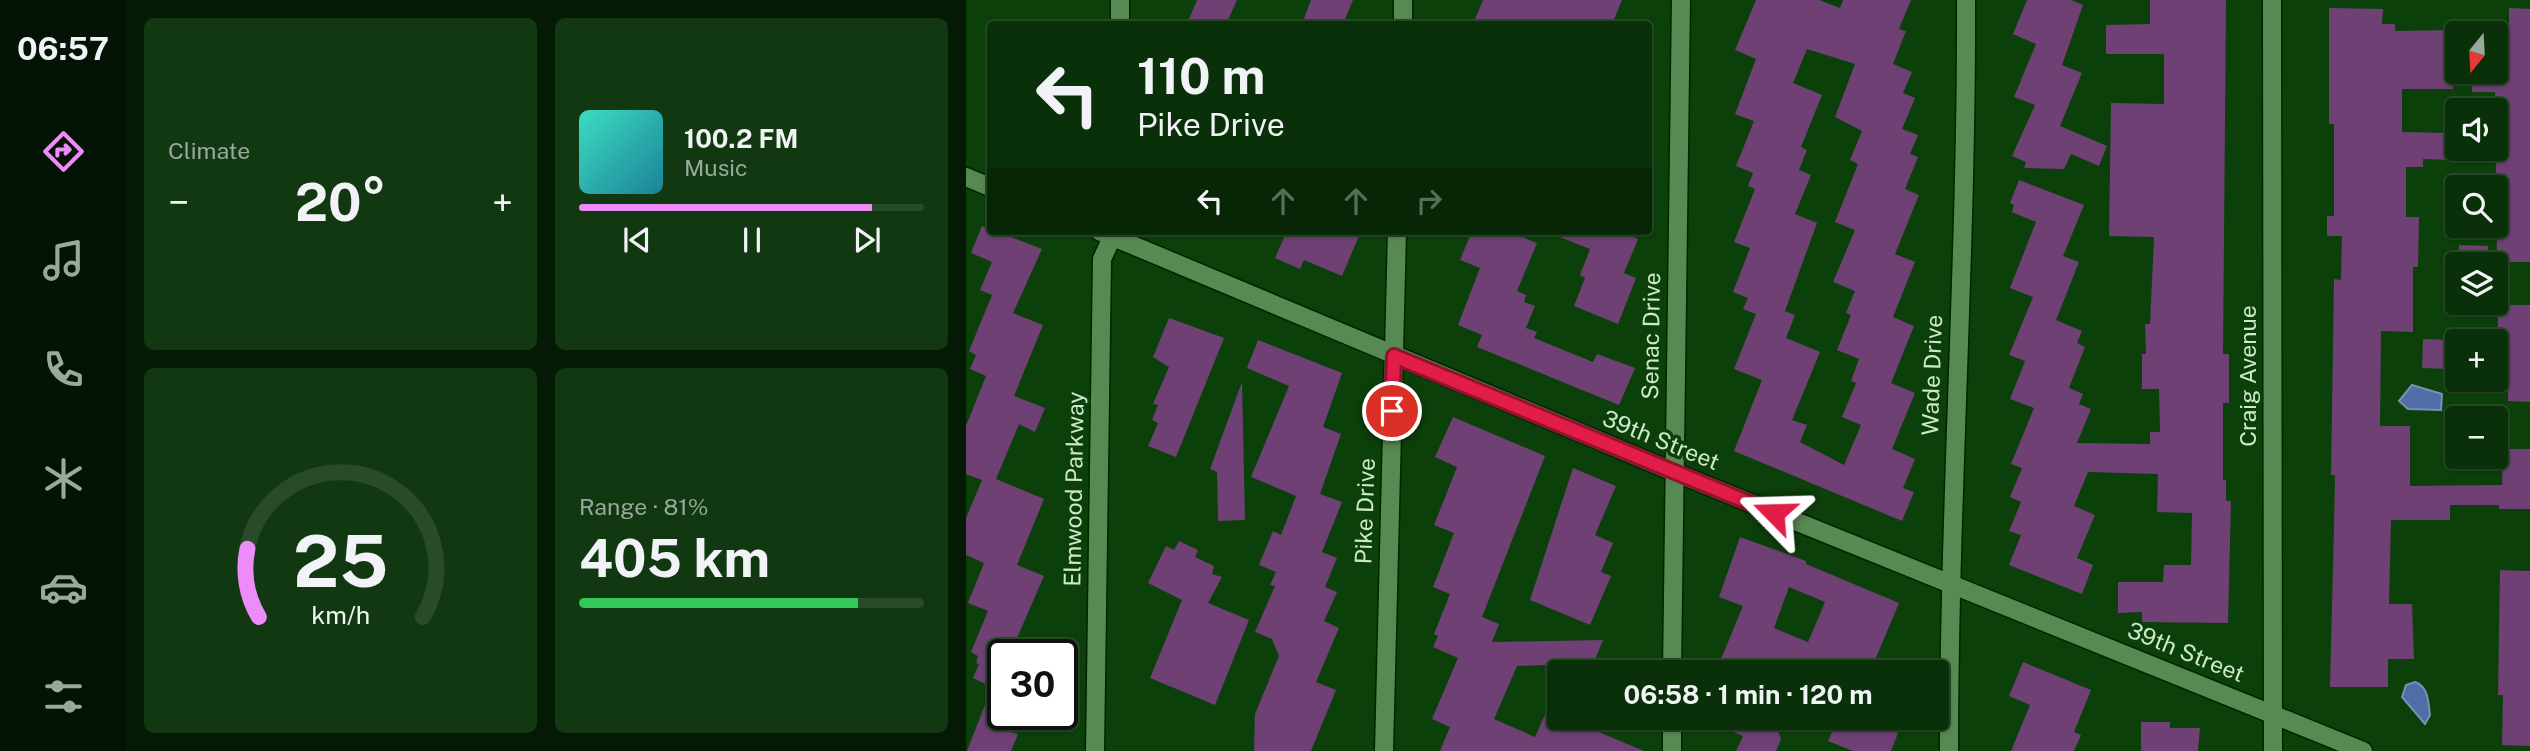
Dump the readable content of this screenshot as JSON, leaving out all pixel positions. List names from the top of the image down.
{
  "streets": {
    "street": [
      "Senac Drive",
      "Wade Drive",
      "Craig Avenue",
      "39th Street",
      "Elmwood Parkway",
      "Pike Drive"
    ]
  },
  "crossings": [
    ["Senac Drive", "39th Street"],
    ["Wade Drive", "39th Street"],
    ["Craig Avenue", "39th Street"],
    ["39th Street", "Pike Drive"]
  ],
  "north": "bottom",
  "page": {
    "tabs": "06:57",
    "tile": [
      "Climate",
      ["Range · 81%", "405 km"]
    ],
    "map_buttons": ["+", "−"],
    "turn": ["110 m", "Pike Drive"],
    "song": ["100.2 FM", "Music"],
    "heat": ["−", "20°", "+"],
    "limit": "30",
    "trip": "06:58 · 1 min · 120 m",
    "gauge": ["25", "km/h"]
  }
}
